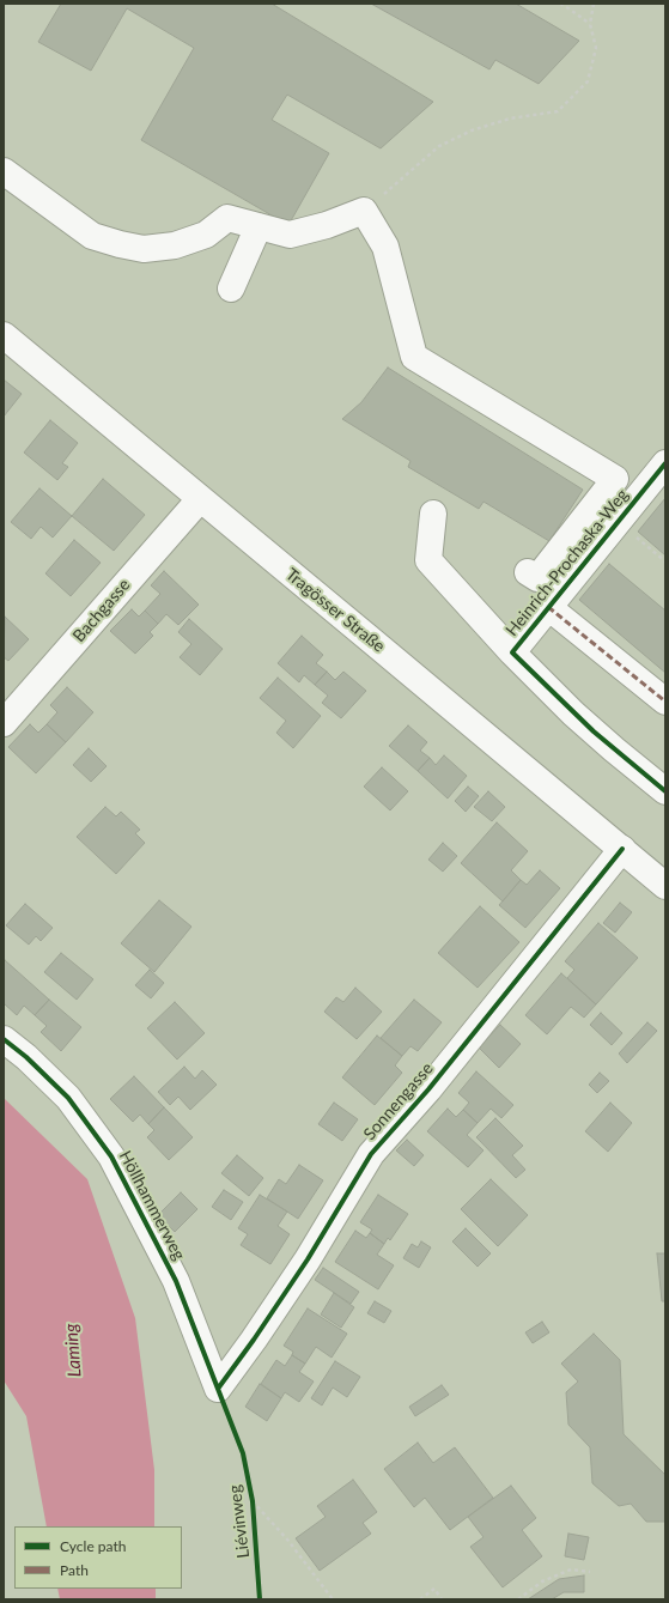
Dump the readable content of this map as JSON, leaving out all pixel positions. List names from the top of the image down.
{
  "streets": {
    "street": [
      "Heinrich-Prochaska-Weg",
      "Bachgasse",
      "Tragösser Straße",
      "Sonnengasse",
      "Höllhammerweg"
    ],
    "cycle path": ["Liévinweg"]
  },
  "crossings": [
    ["Bachgasse", "Tragösser Straße"],
    ["Tragösser Straße", "Sonnengasse"],
    ["Sonnengasse", "Höllhammerweg"]
  ],
  "water": ["Laming"],
  "legend": ["Cycle path", "Path"]
}
